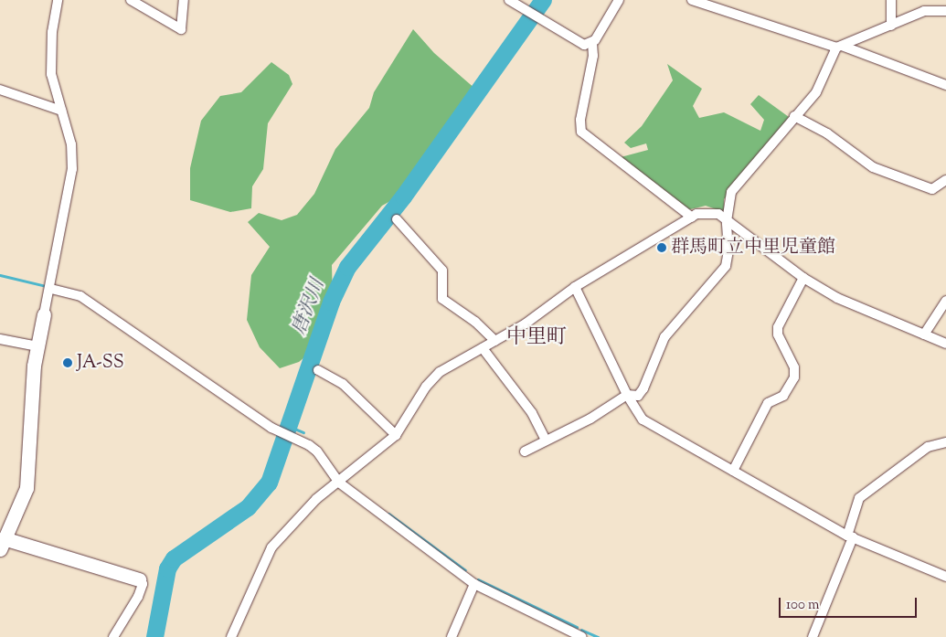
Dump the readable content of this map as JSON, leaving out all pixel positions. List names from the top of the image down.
{
  "districts": ["中里町"],
  "water": ["唐沢川"],
  "places": ["群馬町立中里児童館", "JA-SS"],
  "scale_bar": "100 m"
}
